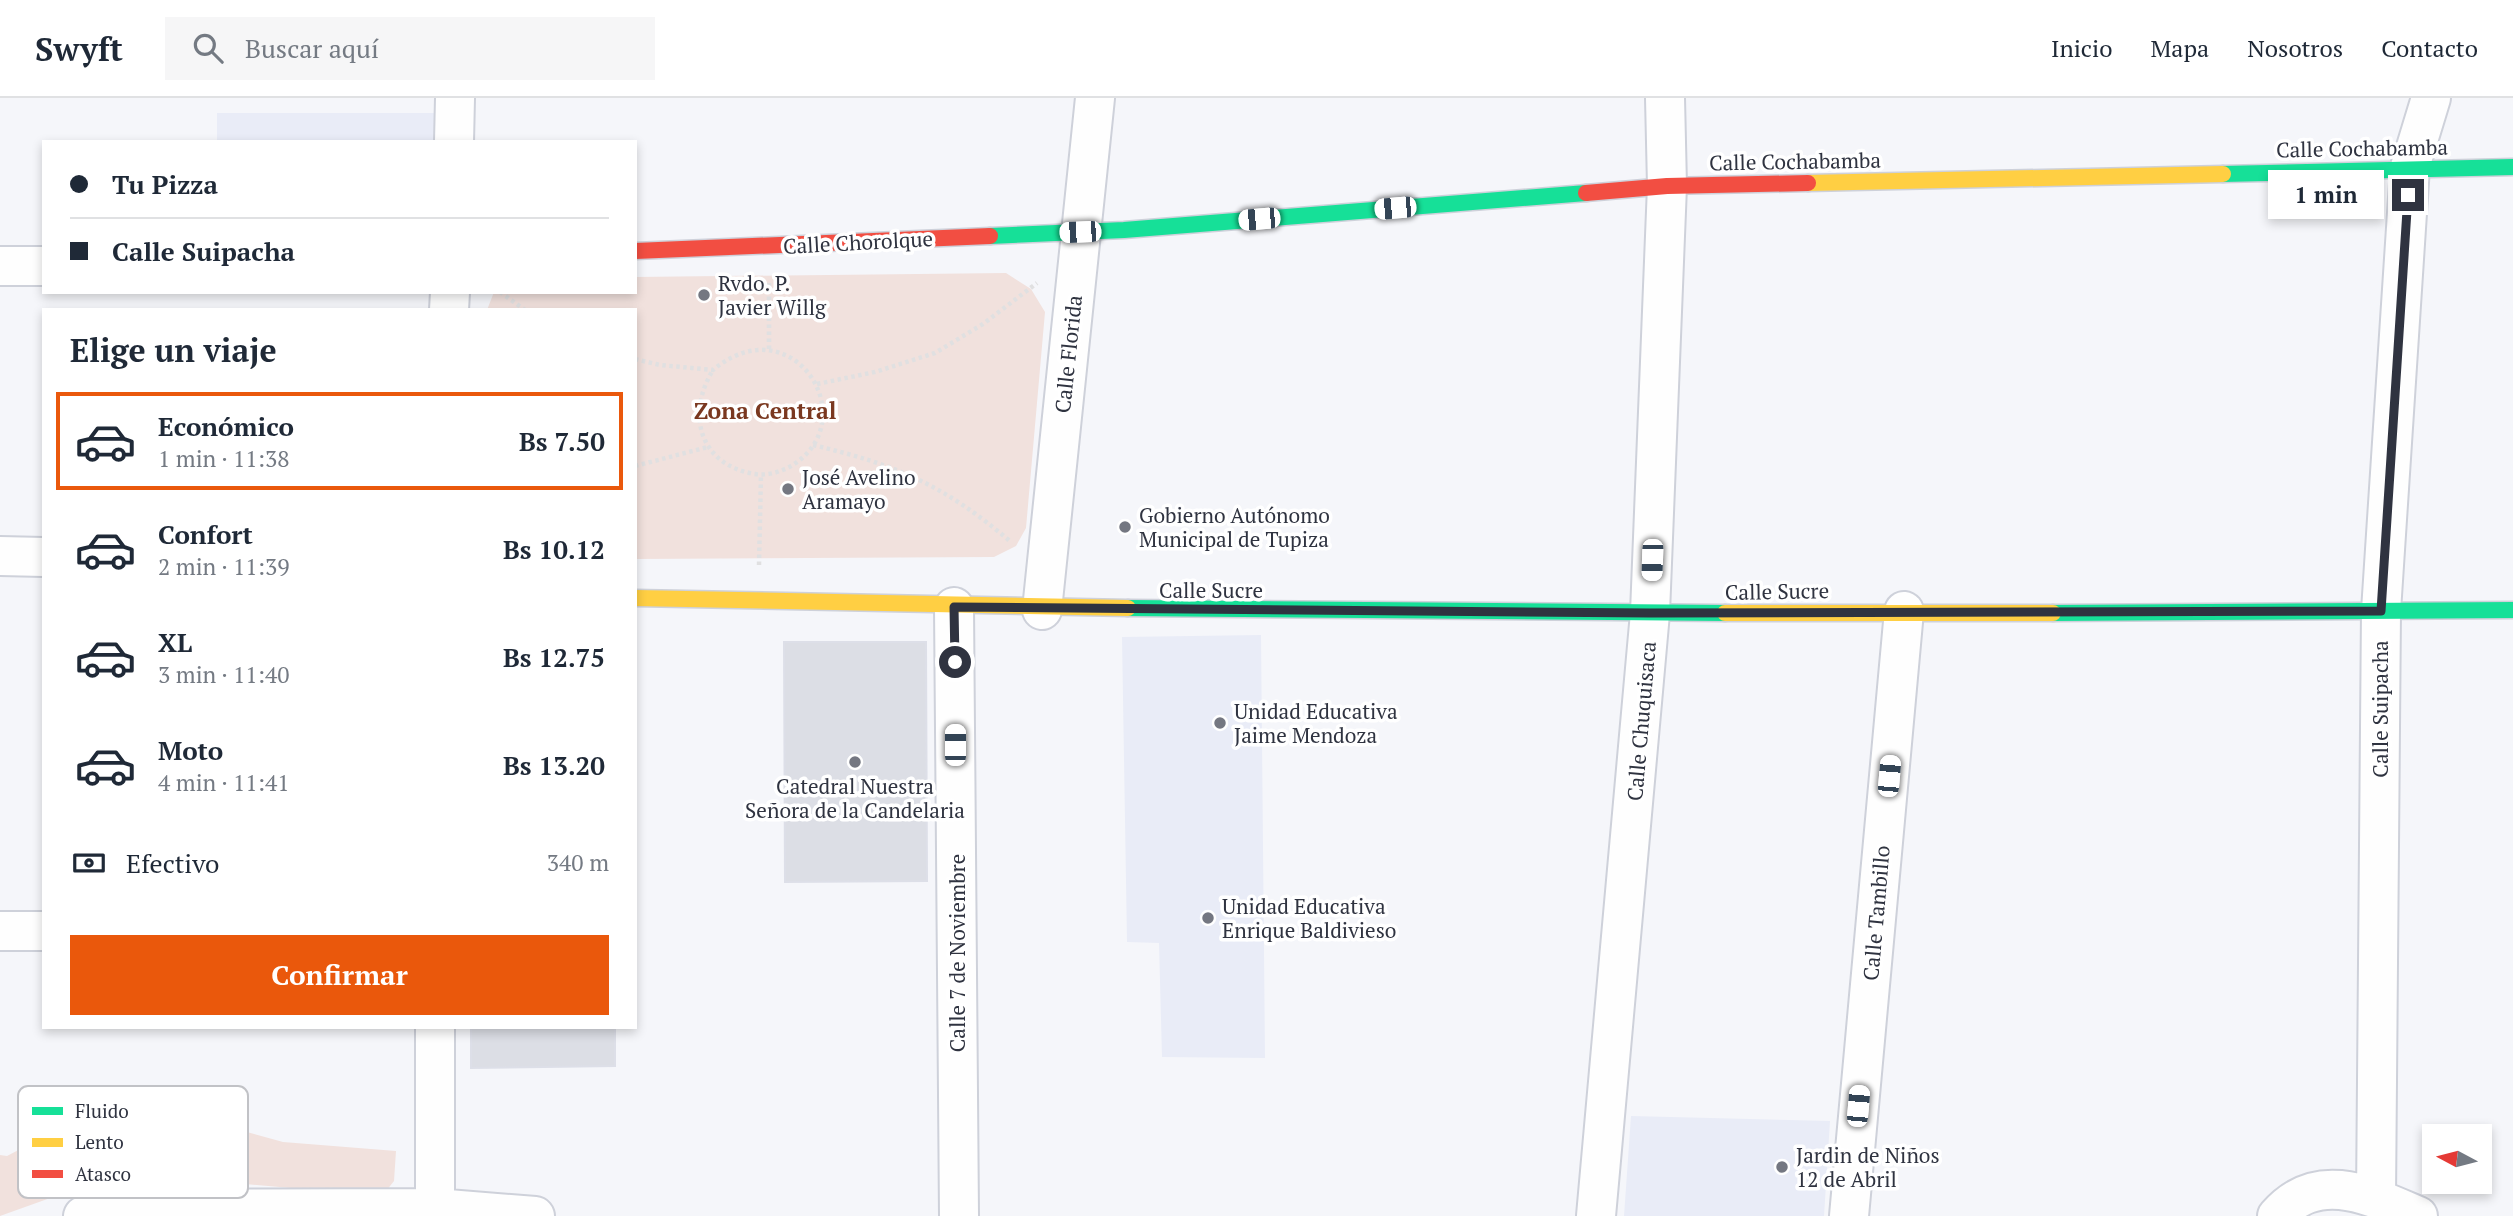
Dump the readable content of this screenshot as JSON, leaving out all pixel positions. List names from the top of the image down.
{
  "streets": {
    "street": [
      "Calle Cochabamba",
      "Calle Chorolque",
      "Calle Florida",
      "Calle Sucre",
      "Calle Suipacha",
      "Calle Chuquisaca",
      "Calle Tambillo",
      "Calle 7 de Noviembre"
    ]
  },
  "crossings": [
    ["Calle Cochabamba", "Calle Chorolque"],
    ["Calle Cochabamba", "Calle Florida"],
    ["Calle Cochabamba", "Calle Suipacha"],
    ["Calle Cochabamba", "Calle Chuquisaca"],
    ["Calle Chorolque", "Calle Florida"],
    ["Calle Florida", "Calle Sucre"],
    ["Calle Sucre", "Calle Suipacha"],
    ["Calle Sucre", "Calle Chuquisaca"],
    ["Calle Sucre", "Calle Tambillo"],
    ["Calle Sucre", "Calle 7 de Noviembre"]
  ],
  "districts": ["Zona Central"],
  "places": [
    "Rvdo. P. Javier Willg",
    "José Avelino Aramayo",
    "Gobierno Autónomo Municipal de Tupiza",
    "Unidad Educativa Jaime Mendoza",
    "Catedral Nuestra Señora de la Candelaria",
    "Unidad Educativa Enrique Baldivieso",
    "Jardin de Niños 12 de Abril"
  ],
  "legend": ["Fluido", "Lento", "Atasco"],
  "north": "left",
  "page": {
    "header": "Swyft",
    "search": "Buscar aquí",
    "nav": [
      "Inicio",
      "Mapa",
      "Nosotros",
      "Contacto"
    ],
    "banner": ["Tu Pizza", "Calle Suipacha"],
    "bubble": "1 min",
    "heading": "Elige un viaje",
    "list": [
      {
        "name": "Económico",
        "note": "1 min · 11:38",
        "value": "Bs 7.50"
      },
      {
        "name": "Confort",
        "note": "2 min · 11:39",
        "value": "Bs 10.12"
      },
      {
        "name": "XL",
        "note": "3 min · 11:40",
        "value": "Bs 12.75"
      },
      {
        "name": "Moto",
        "note": "4 min · 11:41",
        "value": "Bs 13.20"
      }
    ],
    "pay": ["Efectivo", "340 m"],
    "buttons": "Confirmar"
  }
}
